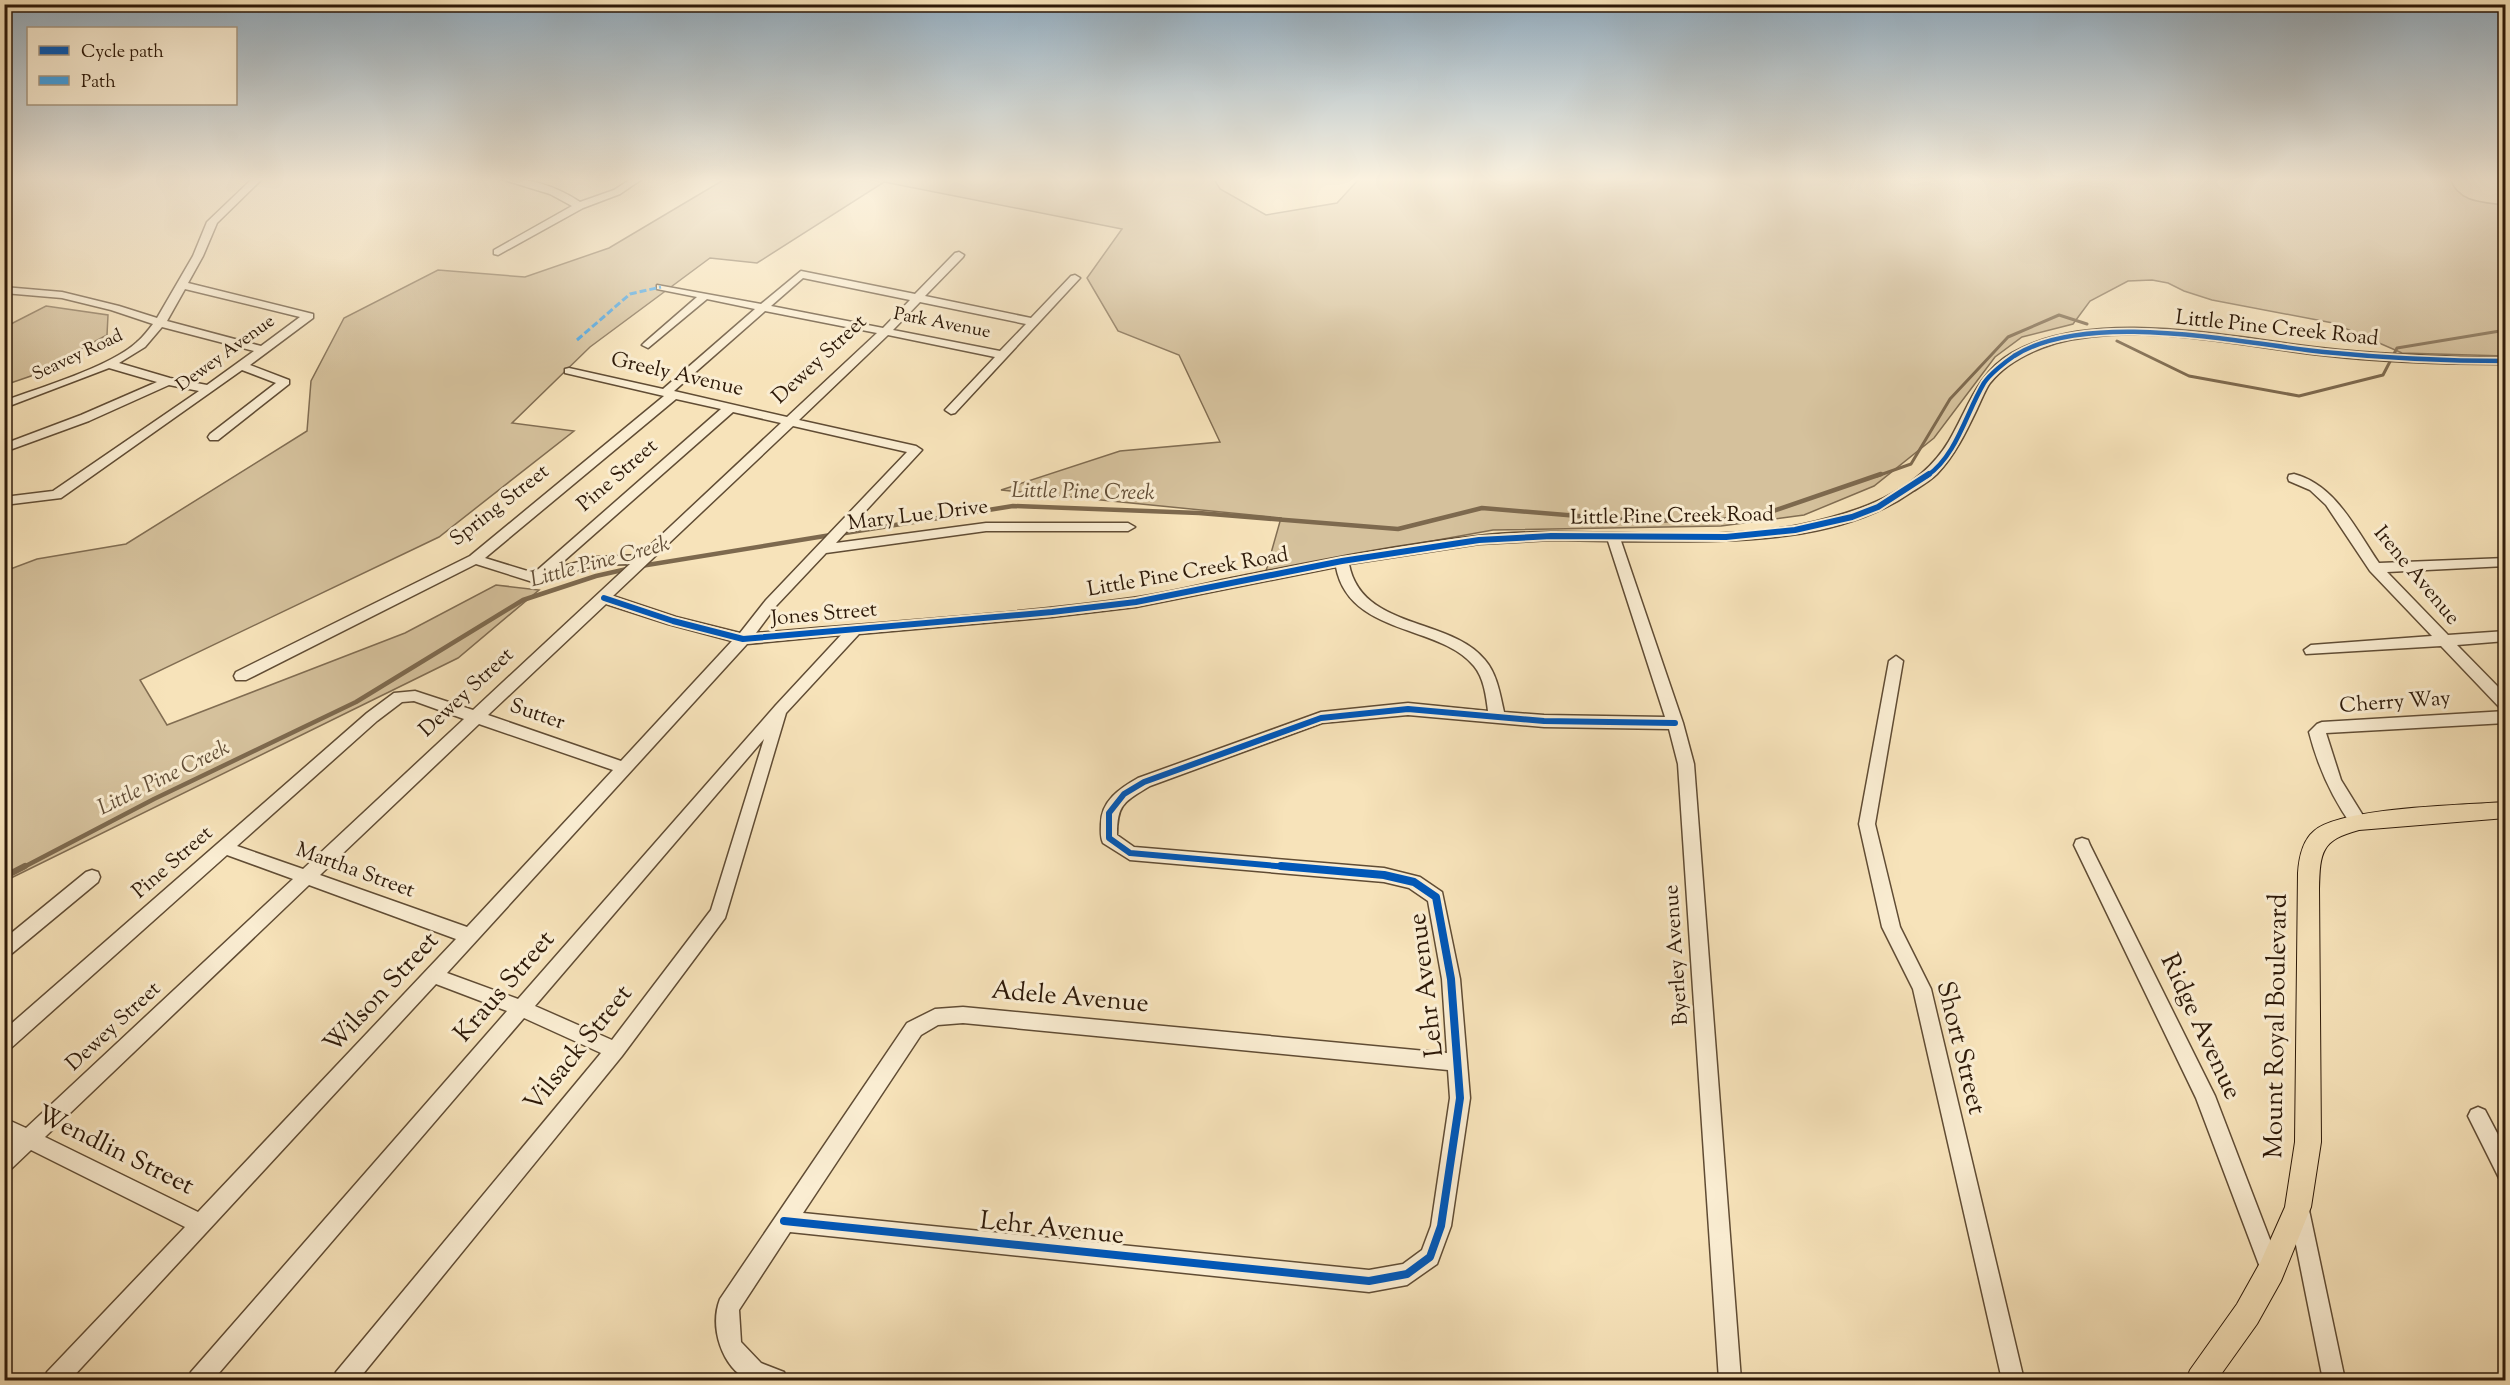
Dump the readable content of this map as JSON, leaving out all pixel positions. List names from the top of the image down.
{
  "streets": {
    "main road": ["Mount Royal Boulevard"],
    "street": [
      "Park Avenue",
      "Little Pine Creek Road",
      "Dewey Avenue",
      "Seavey Road",
      "Dewey Street",
      "Greely Avenue",
      "Pine Street",
      "Spring Street",
      "Mary Lue Drive",
      "Irene Avenue",
      "Jones Street",
      "Cherry Way",
      "Sutter",
      "Martha Street",
      "Byerley Avenue",
      "Lehr Avenue",
      "Kraus Street",
      "Wilson Street",
      "Adele Avenue",
      "Ridge Avenue",
      "Short Street",
      "Vilsack Street",
      "Wendlin Street"
    ]
  },
  "crossings": [
    ["Park Avenue", "Dewey Street"],
    ["Park Avenue", "Spring Street"],
    ["Little Pine Creek Road", "Jones Street"],
    ["Little Pine Creek Road", "Byerley Avenue"],
    ["Dewey Avenue", "Seavey Road"],
    ["Dewey Street", "Greely Avenue"],
    ["Dewey Street", "Spring Street"],
    ["Dewey Street", "Jones Street"],
    ["Dewey Street", "Sutter"],
    ["Dewey Street", "Martha Street"],
    ["Dewey Street", "Wendlin Street"],
    ["Greely Avenue", "Pine Street"],
    ["Greely Avenue", "Spring Street"],
    ["Greely Avenue", "Wilson Street"],
    ["Pine Street", "Sutter"],
    ["Pine Street", "Martha Street"],
    ["Mary Lue Drive", "Wilson Street"],
    ["Jones Street", "Kraus Street"],
    ["Jones Street", "Wilson Street"],
    ["Cherry Way", "Mount Royal Boulevard"],
    ["Sutter", "Wilson Street"],
    ["Martha Street", "Wilson Street"],
    ["Byerley Avenue", "Lehr Avenue"],
    ["Lehr Avenue", "Adele Avenue"],
    ["Kraus Street", "Vilsack Street"],
    ["Wilson Street", "Wendlin Street"],
    ["Mount Royal Boulevard", "Ridge Avenue"]
  ],
  "water": ["Little Pine Creek"],
  "legend": ["Cycle path", "Path"]
}
